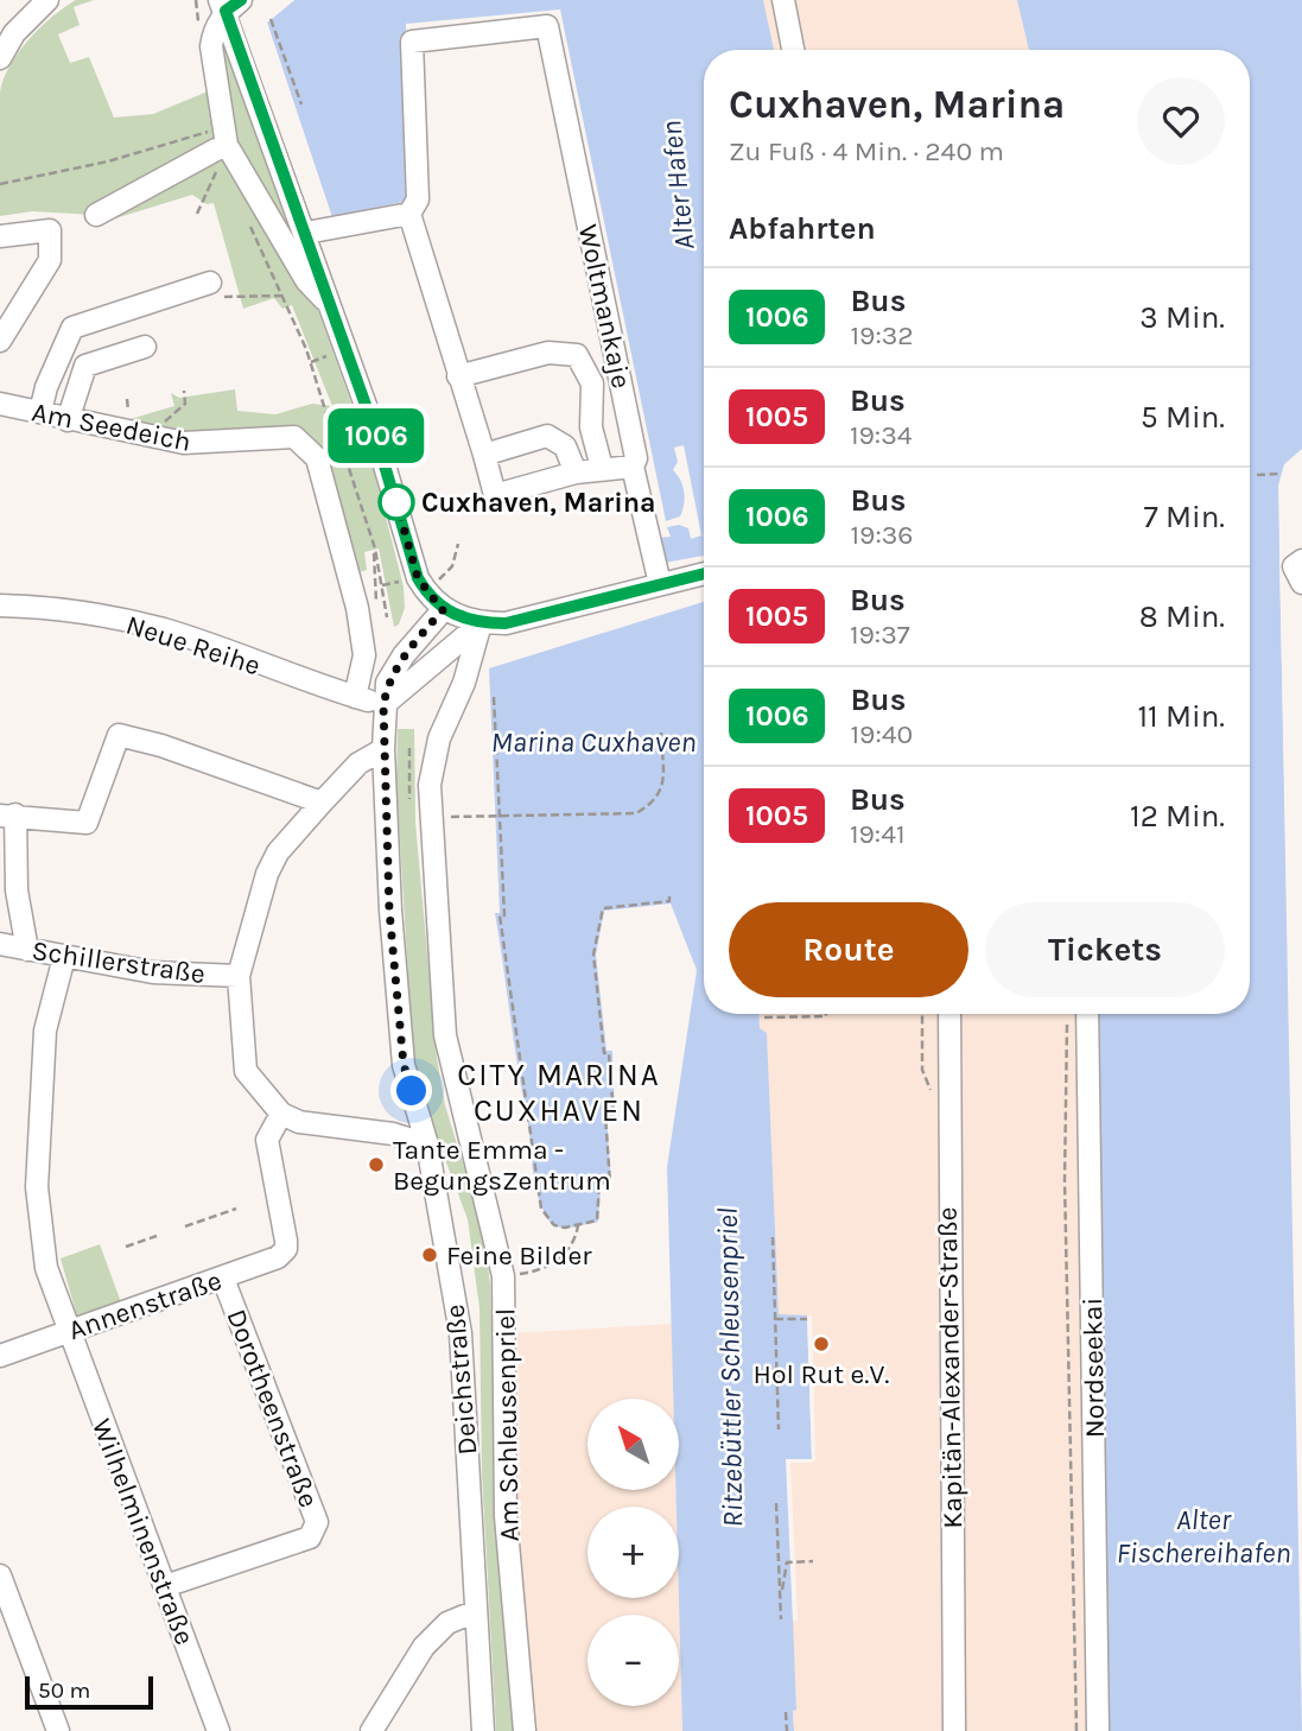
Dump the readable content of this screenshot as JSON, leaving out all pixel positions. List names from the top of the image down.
{
  "streets": {
    "street": [
      "Woltmankaje",
      "Am Seedeich",
      "Neue Reihe",
      "Schillerstraße",
      "Annenstraße",
      "Kapitän-Alexander-Straße",
      "Nordseekai",
      "Deichstraße",
      "Dorotheenstraße",
      "Am Schleusenpriel",
      "Wilhelminenstraße"
    ]
  },
  "crossings": [
    ["Am Seedeich", "Neue Reihe"],
    ["Neue Reihe", "Deichstraße"],
    ["Schillerstraße", "Wilhelminenstraße"],
    ["Annenstraße", "Dorotheenstraße"],
    ["Annenstraße", "Wilhelminenstraße"],
    ["Dorotheenstraße", "Wilhelminenstraße"]
  ],
  "districts": ["CITY MARINA CUXHAVEN"],
  "water": [
    "Alter Hafen",
    "Marina Cuxhaven",
    "Ritzebüttler Schleusenpriel",
    "Alter Fischereihafen"
  ],
  "places": [
    "Cuxhaven, Marina",
    "Tante Emma - BegungsZentrum",
    "Feine Bilder",
    "Hol Rut e.V."
  ],
  "lines": ["bus line 1006"],
  "scale_bar": "50 m",
  "north": "top left",
  "page": {
    "on_map": "1006",
    "heading": [
      ["Cuxhaven, Marina", "Zu Fuß · 4 Min. · 240 m"],
      "Abfahrten"
    ],
    "list": [
      {
        "mark": "1006",
        "name": "Bus",
        "note": "19:32",
        "value": "3 Min."
      },
      {
        "mark": "1005",
        "name": "Bus",
        "note": "19:34",
        "value": "5 Min."
      },
      {
        "mark": "1006",
        "name": "Bus",
        "note": "19:36",
        "value": "7 Min."
      },
      {
        "mark": "1005",
        "name": "Bus",
        "note": "19:37",
        "value": "8 Min."
      },
      {
        "mark": "1006",
        "name": "Bus",
        "note": "19:40",
        "value": "11 Min."
      },
      {
        "mark": "1005",
        "name": "Bus",
        "note": "19:41",
        "value": "12 Min."
      }
    ],
    "buttons": ["Route", "Tickets"],
    "map_buttons": ["+", "−"],
    "scale": "50 m"
  }
}
